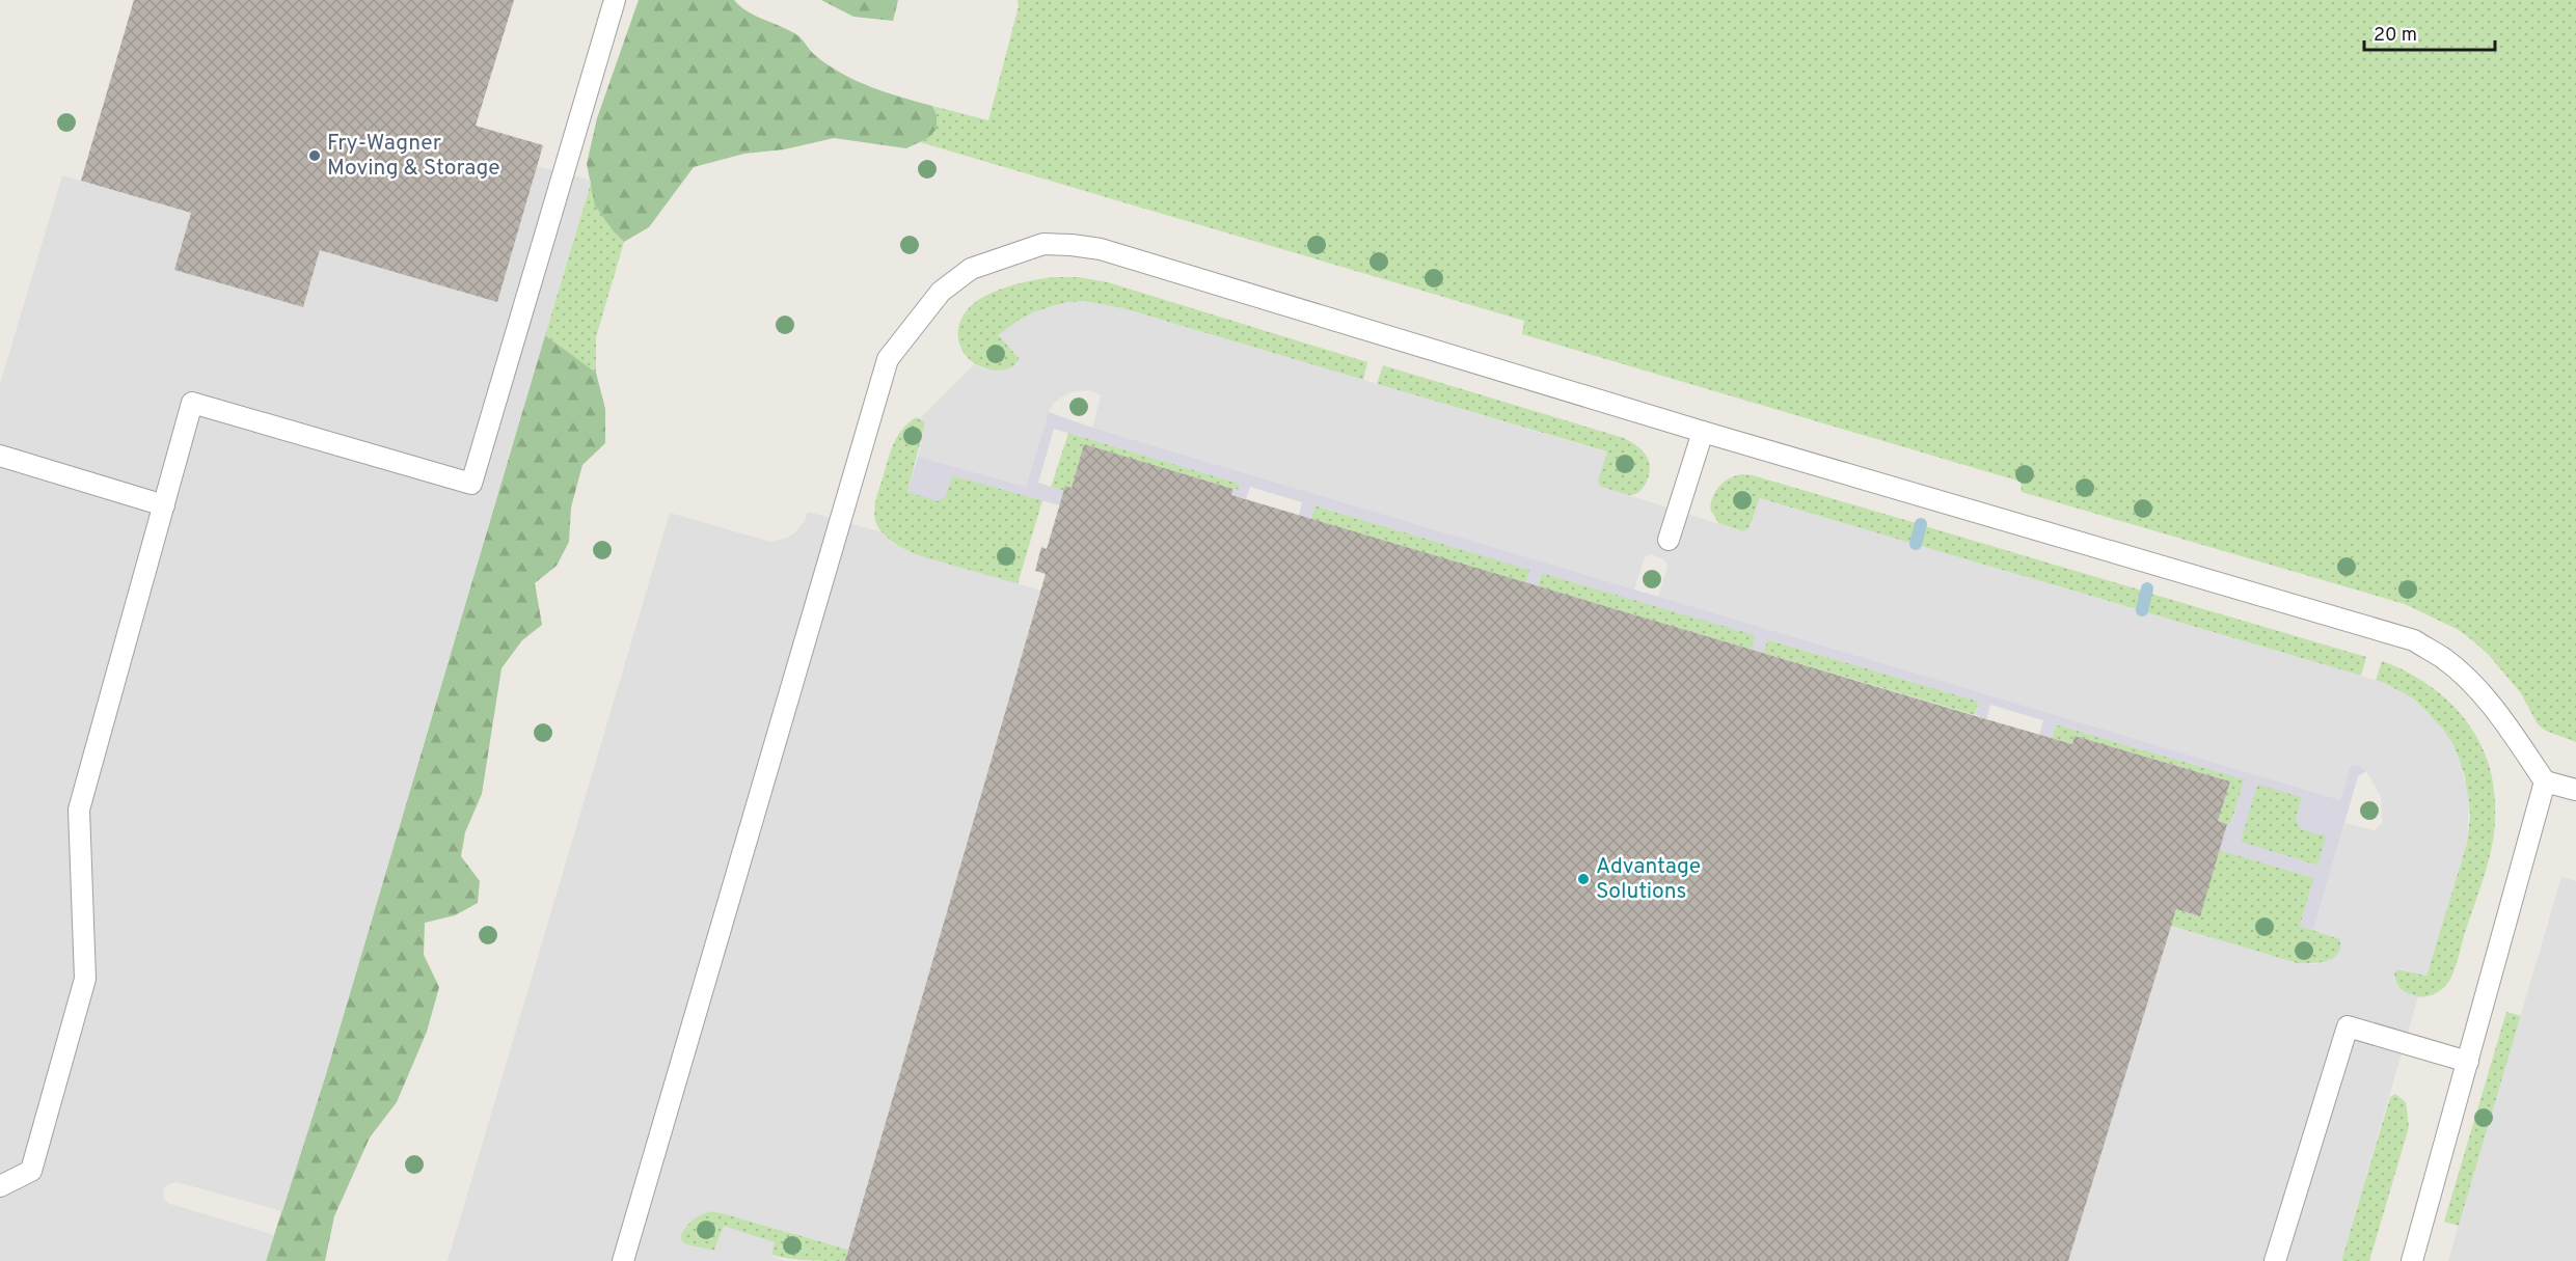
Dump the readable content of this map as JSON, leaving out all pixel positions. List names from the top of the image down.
{
  "places": ["Fry-Wagner Moving & Storage", "Advantage Solutions"],
  "scale_bar": "20 m"
}
